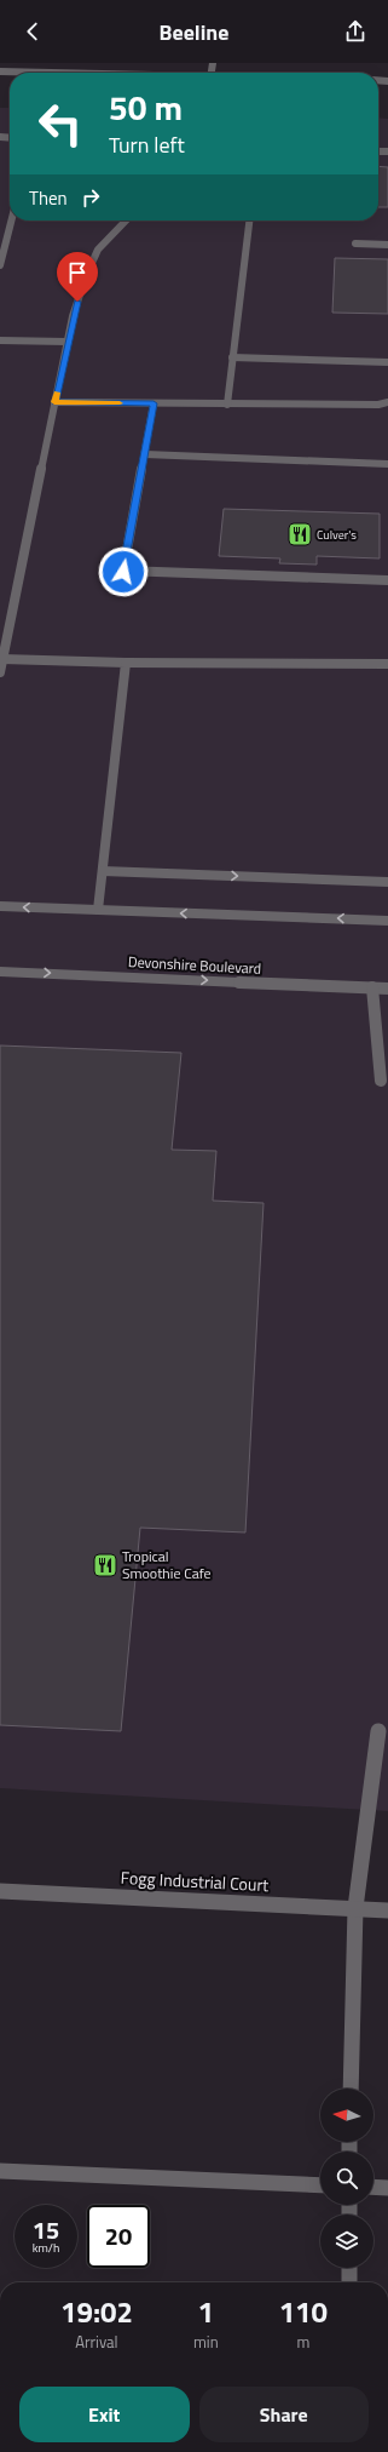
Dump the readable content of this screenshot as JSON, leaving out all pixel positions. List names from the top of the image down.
{
  "streets": {
    "street": ["Devonshire Boulevard", "Fogg Industrial Court"]
  },
  "places": {
    "restaurant": ["Culver's", "Tropical Smoothie Cafe"]
  },
  "north": "left",
  "page": {
    "header": "Beeline",
    "turn": ["50 m", "Turn left"],
    "then": "Then",
    "speed": "15 km/h",
    "limit": "20",
    "eta": [
      "19:02",
      "Arrival",
      "1",
      "min",
      "110",
      "m"
    ],
    "buttons": ["Exit", "Share"]
  }
}
